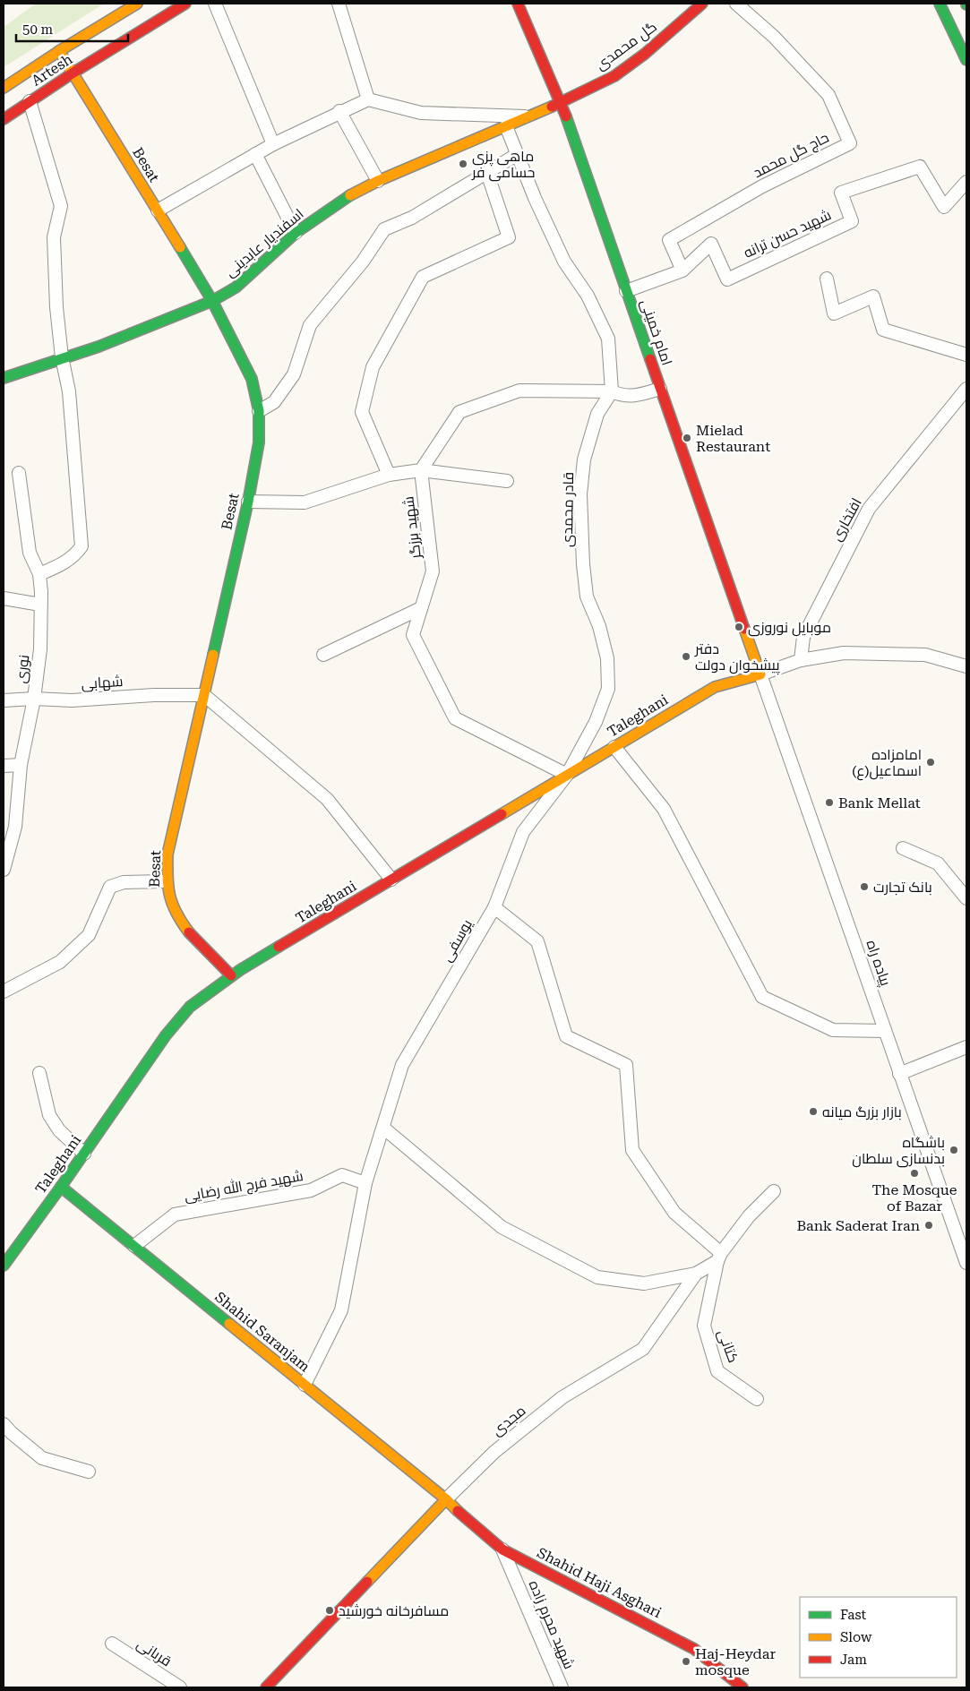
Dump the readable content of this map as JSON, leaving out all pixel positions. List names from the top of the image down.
{
  "streets": {
    "street": [
      "گل محمدی",
      "Artesh",
      "حاج گل محمد",
      "Besat",
      "شهید حسن ترانه",
      "اسفندیار عابدینی",
      "امام خمینی",
      "قادر محمدی",
      "افتخاری",
      "شهید برزگر",
      "نوری",
      "شهابی",
      "Taleghani",
      "یوسفی",
      "پیاده راه",
      "شهید فرج الله رضایی",
      "Shahid Saranjam",
      "کتانی",
      "مجدی",
      "Shahid Haji Asghari",
      "شهید محرم زاده",
      "قربانی"
    ]
  },
  "crossings": [
    ["گل محمدی", "اسفندیار عابدینی"],
    ["گل محمدی", "امام خمینی"],
    ["Artesh", "Besat"],
    ["حاج گل محمد", "شهید حسن ترانه"],
    ["Besat", "اسفندیار عابدینی"],
    ["Besat", "شهابی"],
    ["Besat", "Taleghani"],
    ["اسفندیار عابدینی", "امام خمینی"],
    ["امام خمینی", "Taleghani"],
    ["امام خمینی", "پیاده راه"],
    ["قادر محمدی", "شهید برزگر"],
    ["قادر محمدی", "Taleghani"],
    ["قادر محمدی", "یوسفی"],
    ["شهید برزگر", "Taleghani"],
    ["شهید برزگر", "یوسفی"],
    ["نوری", "شهابی"],
    ["Taleghani", "یوسفی"],
    ["Taleghani", "پیاده راه"],
    ["Taleghani", "Shahid Saranjam"],
    ["یوسفی", "شهید فرج الله رضایی"],
    ["یوسفی", "Shahid Saranjam"],
    ["شهید فرج الله رضایی", "Shahid Saranjam"],
    ["Shahid Saranjam", "مجدی"],
    ["Shahid Saranjam", "Shahid Haji Asghari"],
    ["کتانی", "مجدی"],
    ["مجدی", "Shahid Haji Asghari"],
    ["Shahid Haji Asghari", "شهید محرم زاده"]
  ],
  "places": [
    "ماهی پزی حسامی فر",
    "Mielad Restaurant",
    "موبایل نوروزی",
    "دفتر پیشخوان دولت",
    "امامزاده اسماعیل(ع)",
    "Bank Mellat",
    "بانک تجارت",
    "بازار بزرگ میانه",
    "باشگاه بدنسازی سلطان",
    "The Mosque of Bazar",
    "Bank Saderat Iran",
    "مسافرخانه خورشید",
    "Haj-Heydar mosque"
  ],
  "legend": ["Fast", "Slow", "Jam"],
  "scale_bar": "50 m"
}
